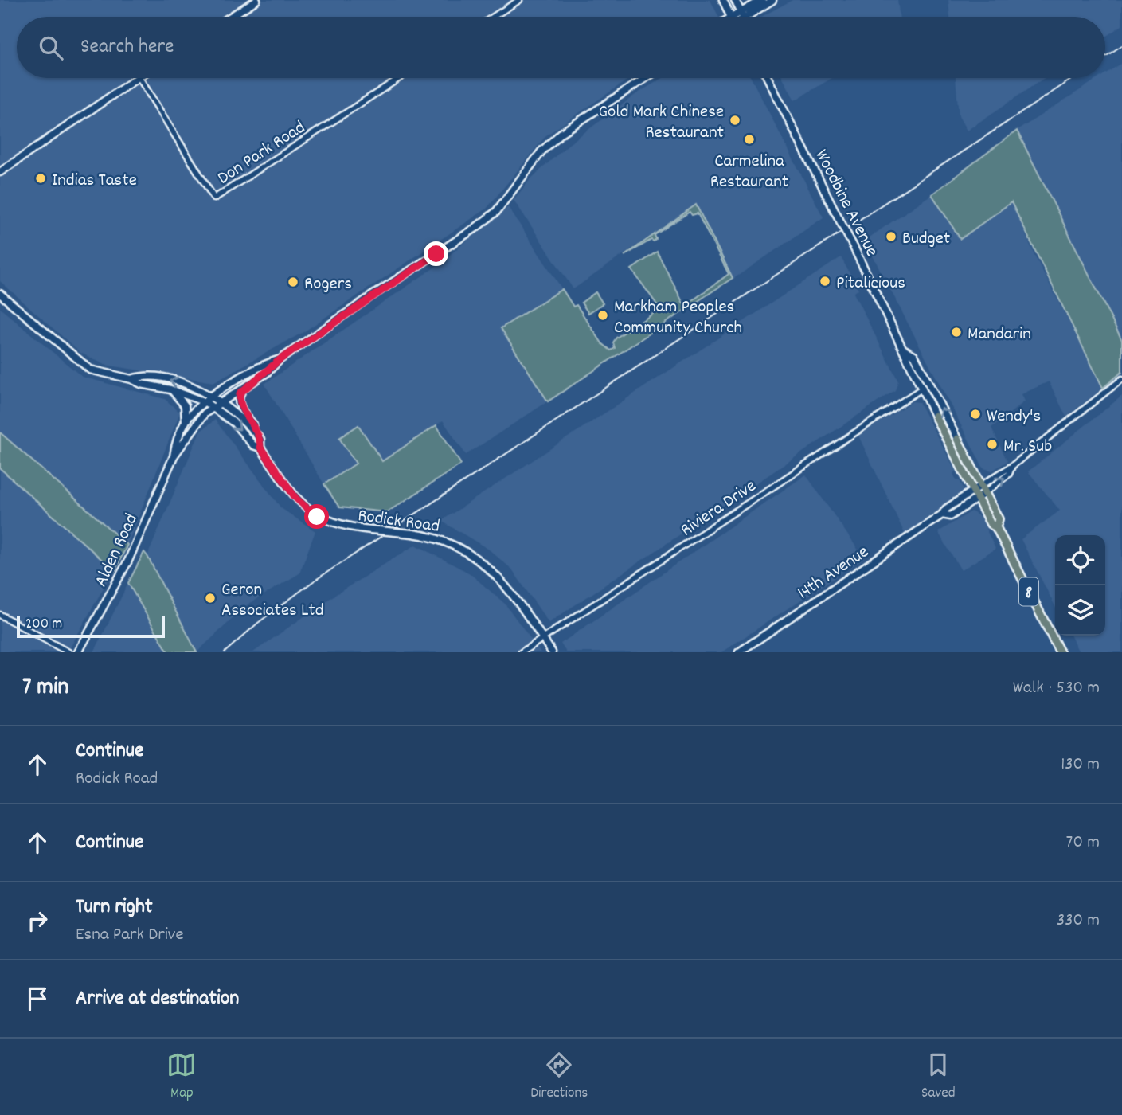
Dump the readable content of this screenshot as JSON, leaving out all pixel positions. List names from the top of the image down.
{
  "streets": {
    "main road": [
      "Woodbine Avenue",
      "Rodick Road",
      "Alden Road",
      "14th Avenue",
      "8"
    ],
    "street": ["Don Park Road", "Riviera Drive"]
  },
  "crossings": [
    ["Woodbine Avenue", "Riviera Drive"],
    ["Woodbine Avenue", "14th Avenue"],
    ["Riviera Drive", "Rodick Road"],
    ["Rodick Road", "Alden Road"]
  ],
  "places": [
    "Gold Mark Chinese Restaurant",
    "Carmelina Restaurant",
    "Indias Taste",
    "Budget",
    "Pitalicious",
    "Rogers",
    "Markham Peoples Community Church",
    "Mandarin",
    "Wendy's",
    "Mr. Sub",
    "Geron Associates Ltd"
  ],
  "scale_bar": "200 m",
  "page": {
    "search": "Search here",
    "scale": "200 m",
    "heading": ["7 min", "Walk · 530 m"],
    "list": [
      ["Continue", "Rodick Road", "130 m"],
      ["Continue", "70 m"],
      ["Turn right", "Esna Park Drive", "330 m"],
      "Arrive at destination"
    ],
    "nav": ["Map", "Directions", "Saved"]
  }
}
